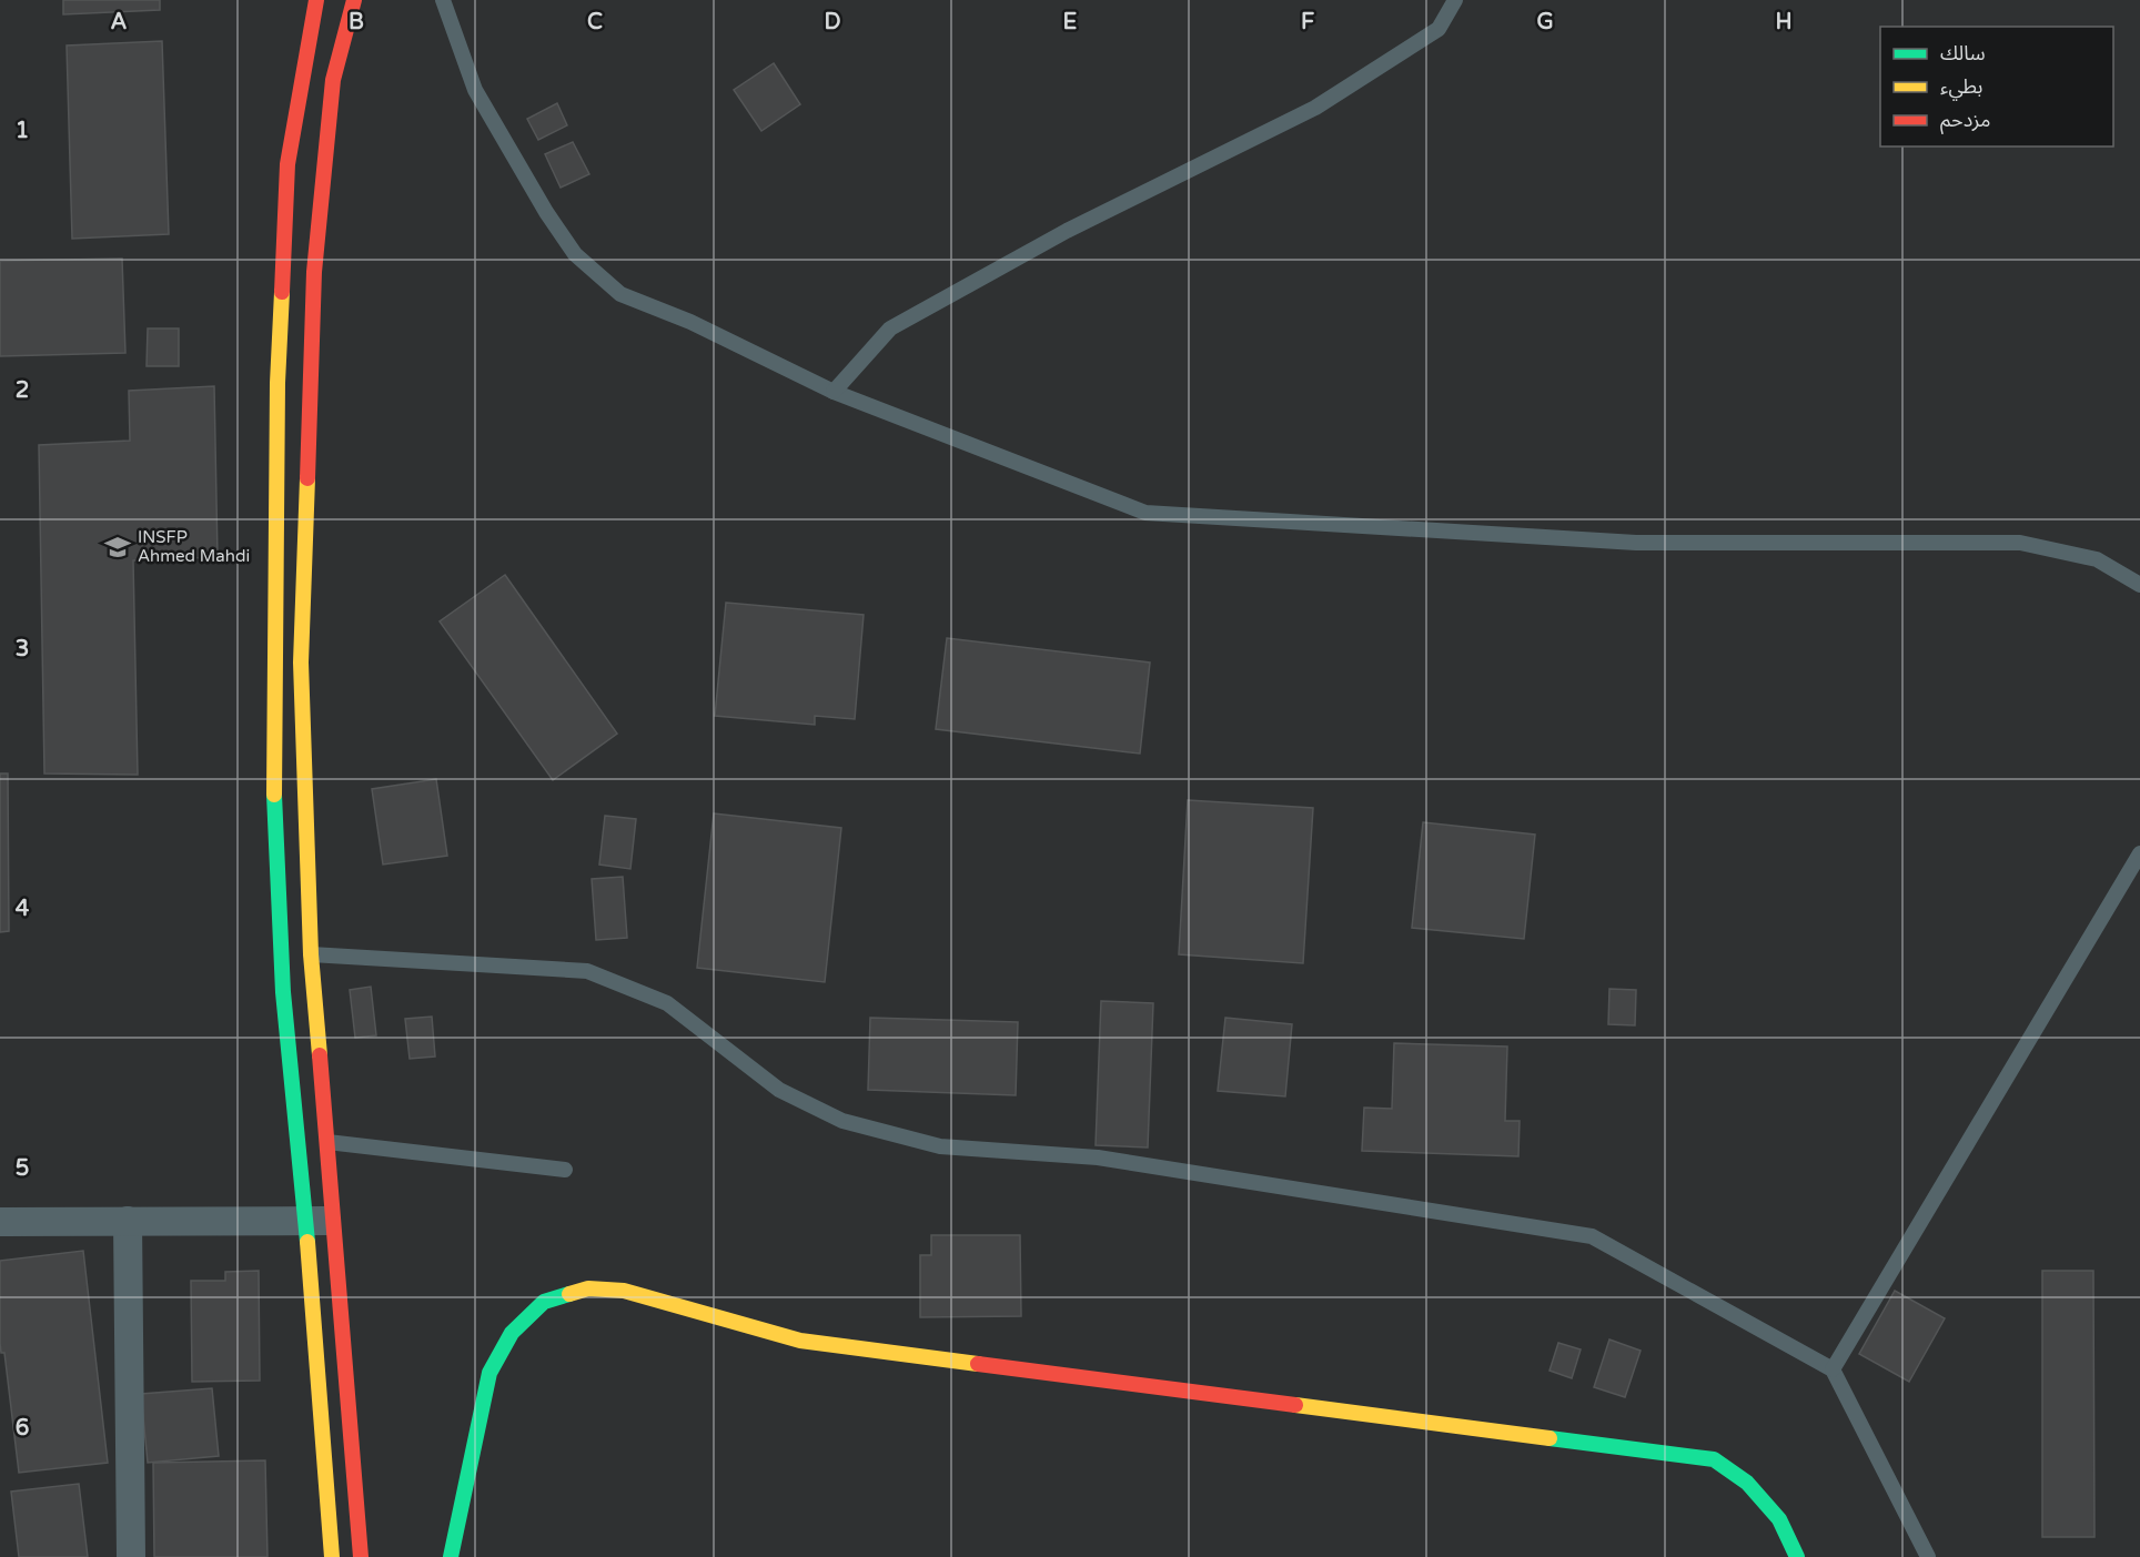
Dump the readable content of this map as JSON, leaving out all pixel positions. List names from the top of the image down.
{
  "places": {
    "school or university": ["INSFP Ahmed Mahdi"]
  },
  "legend": ["سالك", "بطيء", "مزدحم"],
  "grid": {
    "columns": [
      "A",
      "B",
      "C",
      "D",
      "E",
      "F",
      "G",
      "H"
    ],
    "rows": [
      "1",
      "2",
      "3",
      "4",
      "5",
      "6"
    ]
  }
}
